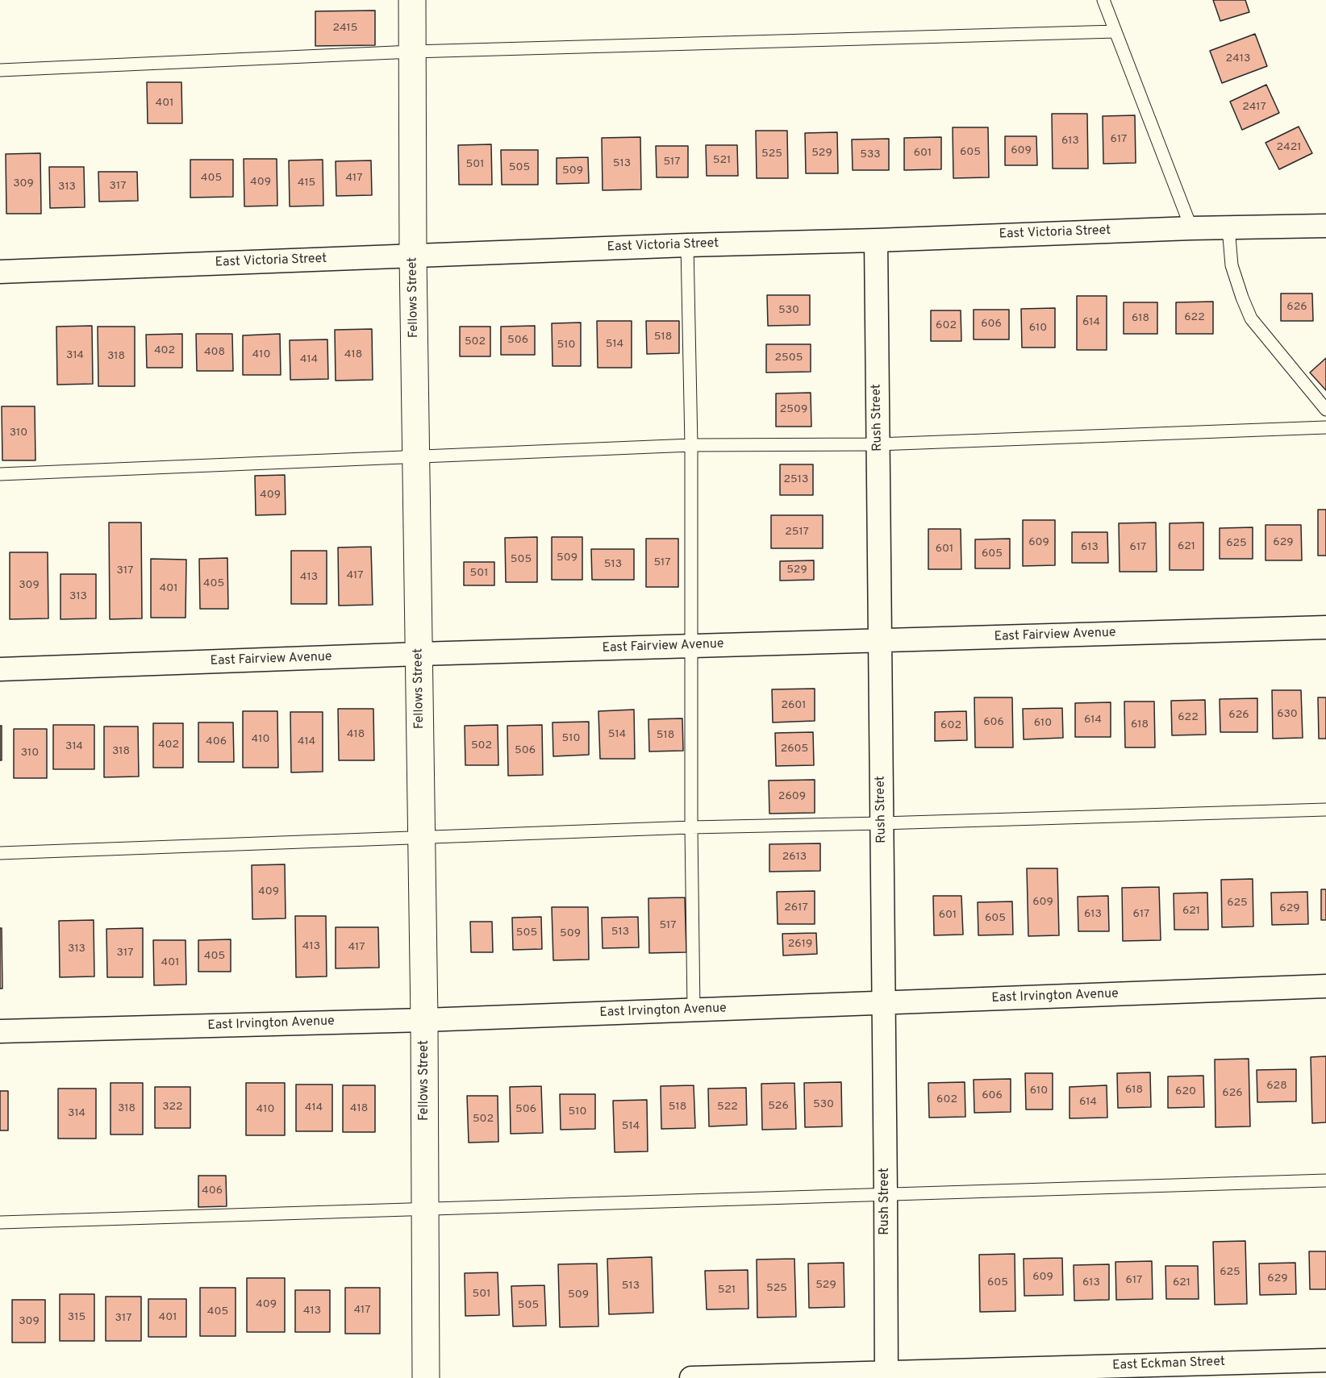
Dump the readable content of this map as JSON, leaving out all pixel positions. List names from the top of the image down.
{
  "streets": {
    "street": [
      "East Victoria Street",
      "Fellows Street",
      "Rush Street",
      "East Fairview Avenue",
      "East Irvington Avenue",
      "East Eckman Street"
    ]
  },
  "crossings": [
    ["East Victoria Street", "Fellows Street"],
    ["East Victoria Street", "Rush Street"],
    ["Fellows Street", "East Fairview Avenue"],
    ["Fellows Street", "East Irvington Avenue"],
    ["Rush Street", "East Fairview Avenue"],
    ["Rush Street", "East Irvington Avenue"],
    ["Rush Street", "East Eckman Street"]
  ],
  "house_numbers": [
    "2415",
    "2413",
    "401",
    "2417",
    "617",
    "613",
    "2421",
    "609",
    "605",
    "529",
    "601",
    "525",
    "533",
    "521",
    "517",
    "513",
    "501",
    "505",
    "509",
    "405",
    "417",
    "409",
    "415",
    "309",
    "317",
    "313",
    "626",
    "530",
    "622",
    "618",
    "614",
    "606",
    "602",
    "610",
    "518",
    "506",
    "502",
    "514",
    "510",
    "402",
    "408",
    "410",
    "418",
    "314",
    "318",
    "2505",
    "414",
    "2509",
    "310",
    "2513",
    "409",
    "2517",
    "609",
    "629",
    "625",
    "621",
    "613",
    "617",
    "601",
    "605",
    "509",
    "505",
    "517",
    "513",
    "529",
    "317",
    "501",
    "417",
    "413",
    "405",
    "309",
    "401",
    "313",
    "2601",
    "630",
    "626",
    "622",
    "614",
    "606",
    "610",
    "618",
    "602",
    "418",
    "514",
    "518",
    "510",
    "410",
    "406",
    "414",
    "402",
    "502",
    "314",
    "2605",
    "506",
    "318",
    "310",
    "2609",
    "2613",
    "409",
    "609",
    "625",
    "2617",
    "629",
    "621",
    "613",
    "617",
    "601",
    "605",
    "517",
    "513",
    "505",
    "509",
    "2619",
    "413",
    "417",
    "313",
    "317",
    "405",
    "401",
    "628",
    "618",
    "610",
    "620",
    "626",
    "606",
    "602",
    "614",
    "530",
    "526",
    "322",
    "518",
    "522",
    "414",
    "318",
    "418",
    "410",
    "506",
    "510",
    "314",
    "502",
    "514",
    "406",
    "625",
    "609",
    "629",
    "617",
    "605",
    "613",
    "621",
    "529",
    "513",
    "525",
    "521",
    "501",
    "509",
    "409",
    "505",
    "417",
    "413",
    "405",
    "315",
    "401",
    "317",
    "309"
  ]
}
